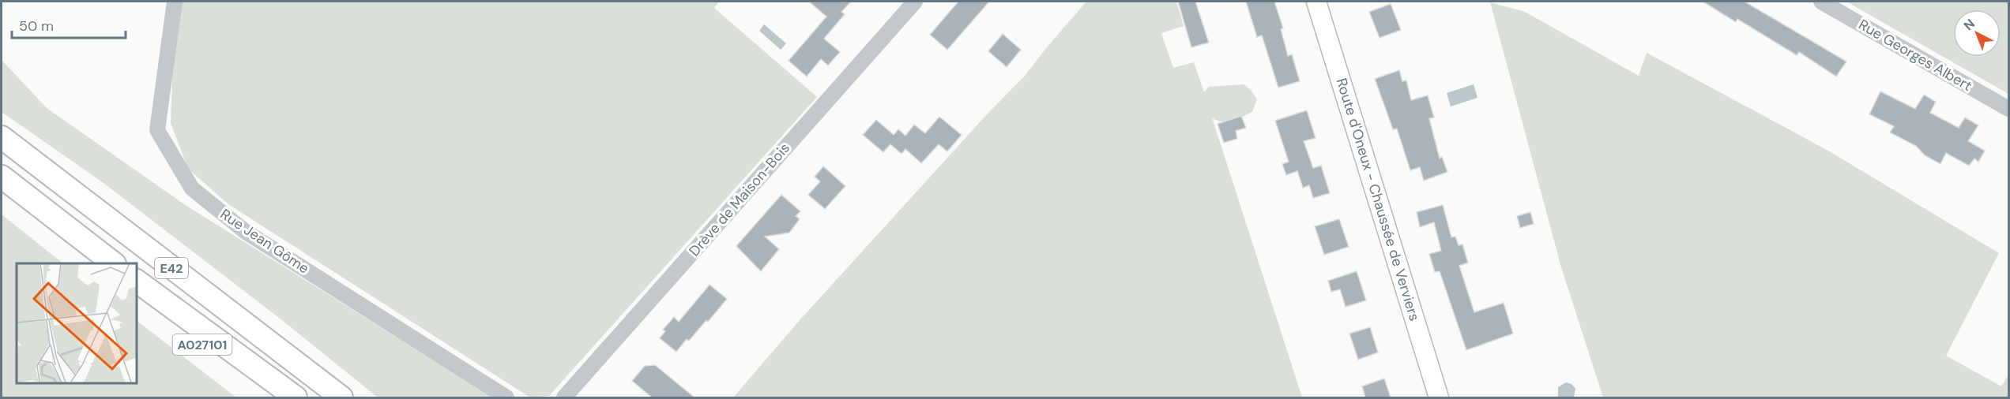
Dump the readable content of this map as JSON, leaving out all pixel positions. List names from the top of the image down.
{
  "streets": {
    "highway": ["E42", "A027101"],
    "main road": ["Route d'Oneux - Chaussée de Verviers"],
    "street": ["Rue Georges Albert", "Drève de Maison-Bois", "Rue Jean Gôme"]
  },
  "scale_bar": "50 m",
  "north": "top left"
}
